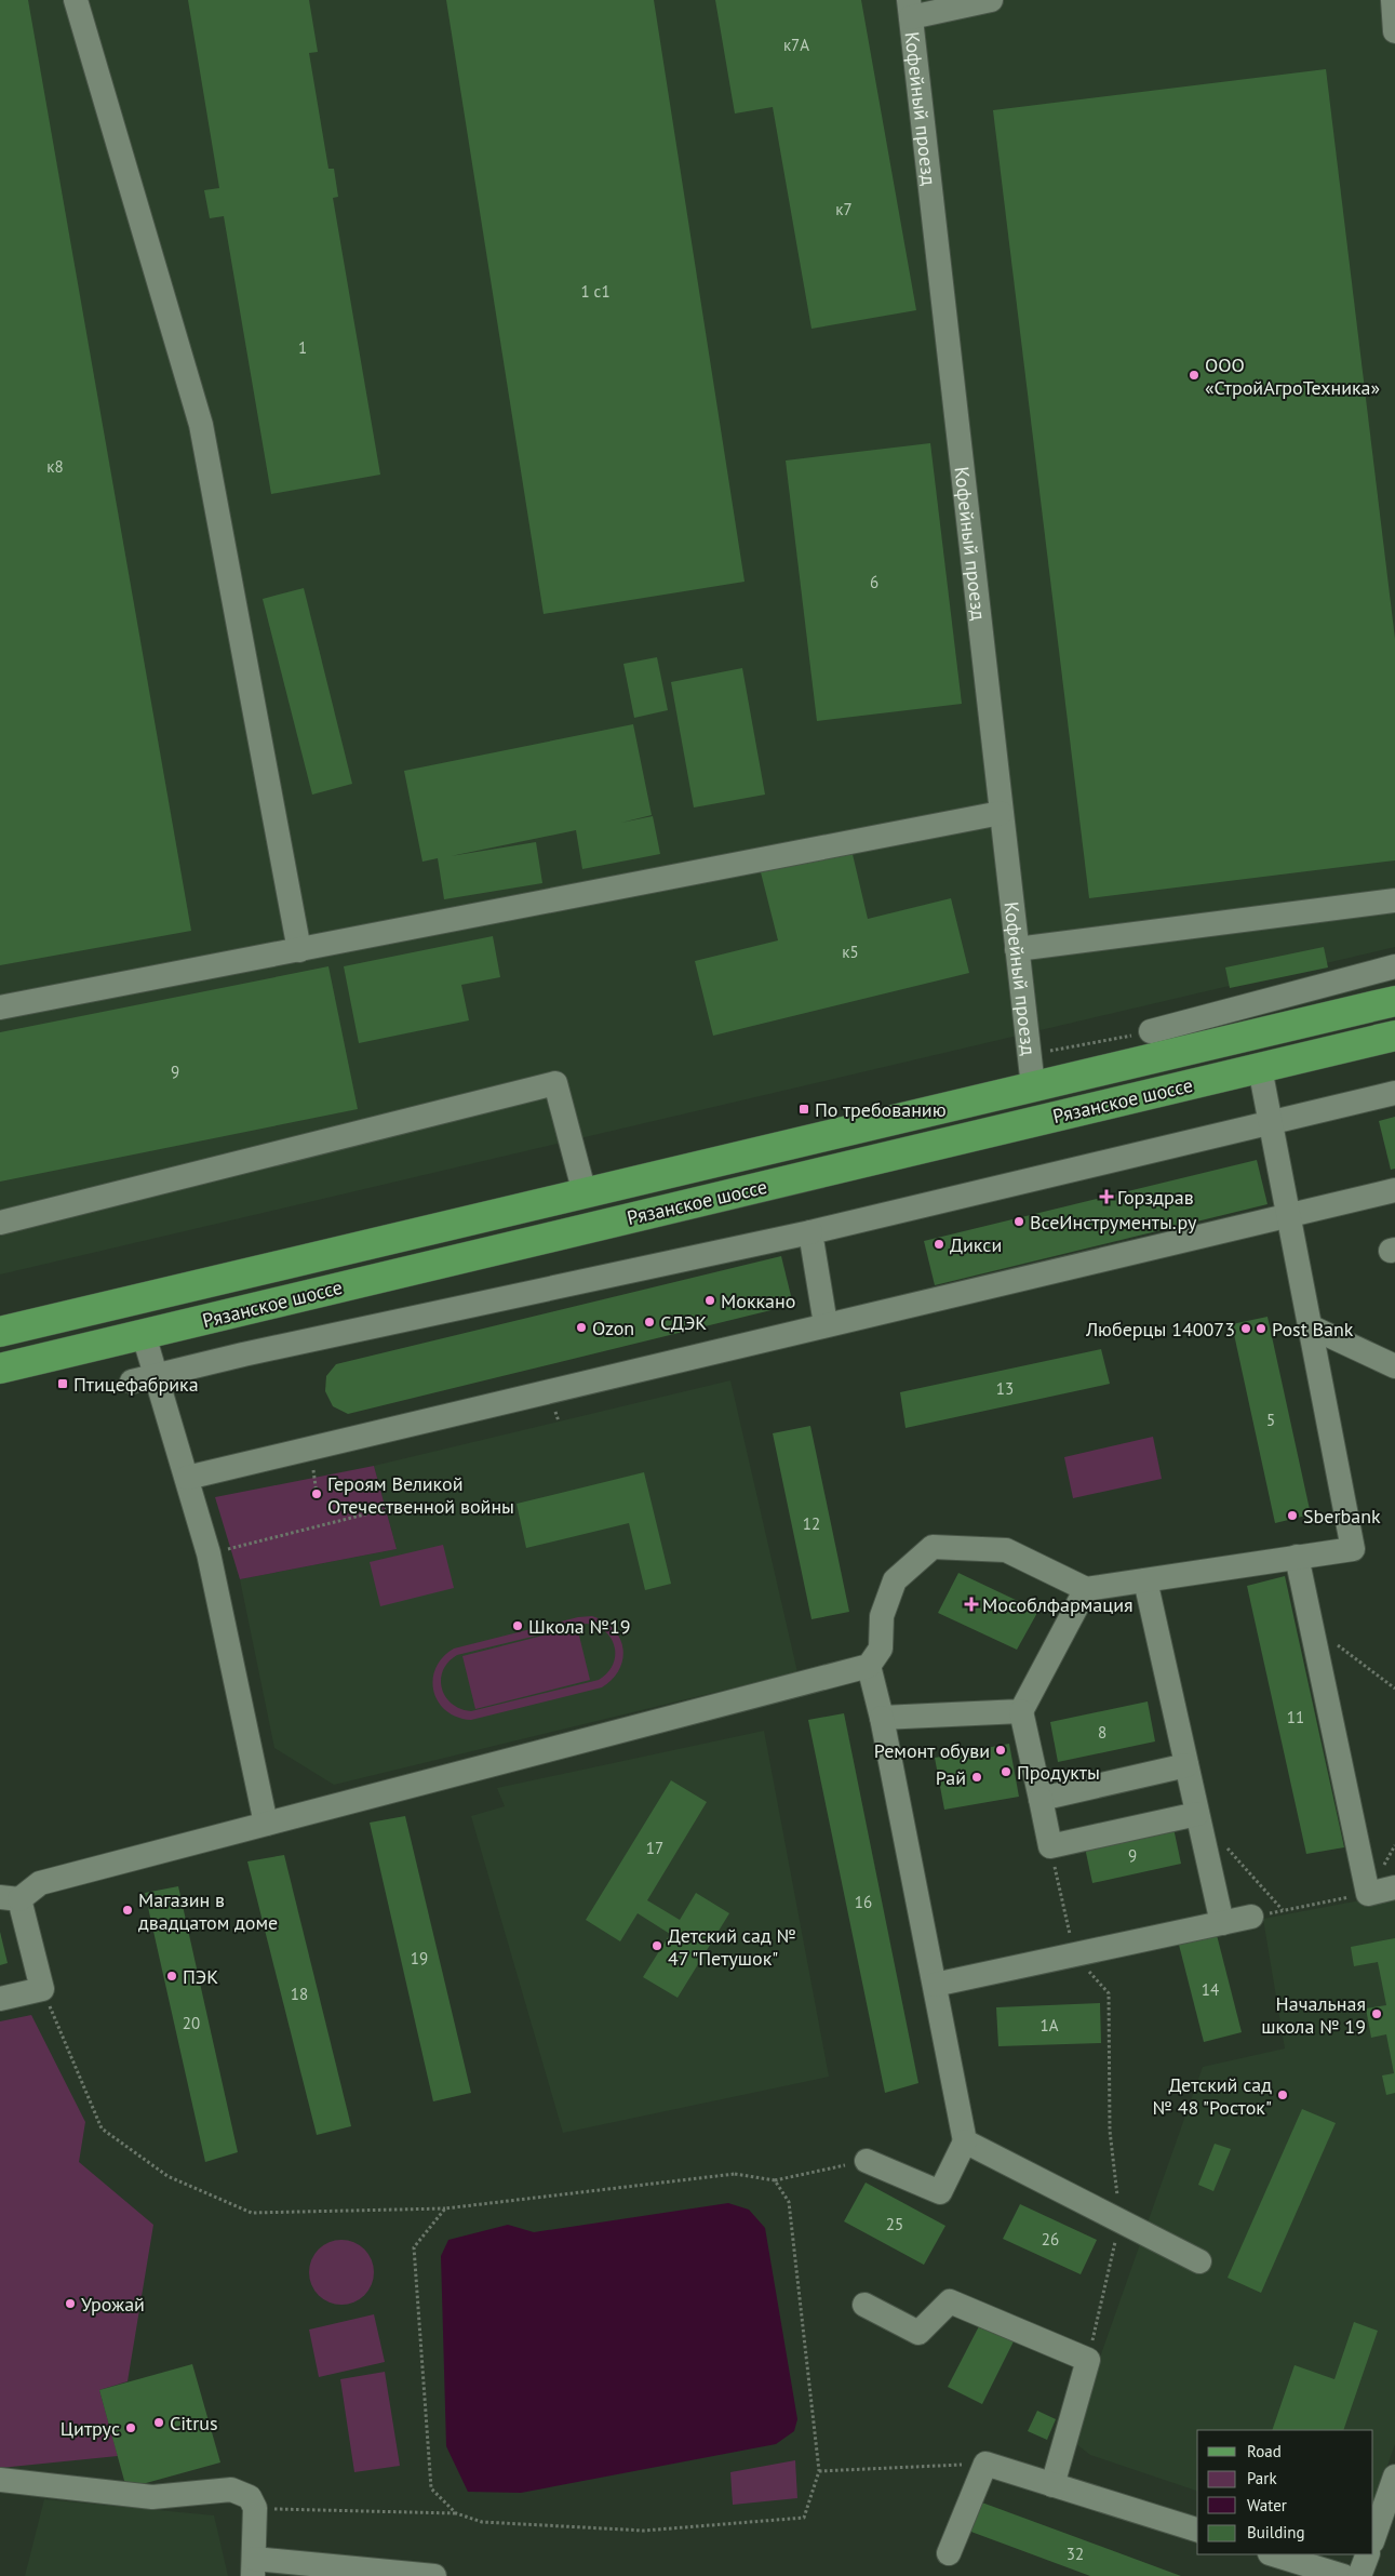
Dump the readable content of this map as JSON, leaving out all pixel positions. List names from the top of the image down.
{
  "streets": {
    "main road": ["Рязанское шоссе"],
    "street": ["Кофейный проезд"]
  },
  "crossings": [
    ["Кофейный проезд", "Рязанское шоссе"]
  ],
  "places": {
    "other": [
      "ООО «СтройАгроТехника»",
      "ВсеИнструменты.ру",
      "Дикси",
      "Моккано",
      "СДЭК",
      "Ozon",
      "Люберцы 140073",
      "Post Bank",
      "Героям Великой Отечественной войны",
      "Sberbank",
      "Школа №19",
      "Ремонт обуви",
      "Продукты",
      "Рай",
      "Магазин в двадцатом доме",
      "Детский сад № 47 \"Петушок\"",
      "ПЭК",
      "Начальная школа № 19",
      "Детский сад № 48 \"Росток\"",
      "Урожай",
      "Citrus",
      "Цитрус"
    ],
    "transit": ["По требованию", "Птицефабрика"],
    "health": ["Горздрав", "Мособлфармация"]
  },
  "house_numbers": [
    "к7А",
    "к7",
    "1 с1",
    "1",
    "к8",
    "6",
    "к5",
    "9",
    "13",
    "5",
    "12",
    "11",
    "8",
    "17",
    "9",
    "16",
    "19",
    "14",
    "18",
    "20",
    "1А",
    "25",
    "26",
    "32"
  ],
  "legend": [
    "Road",
    "Park",
    "Water",
    "Building"
  ]
}
